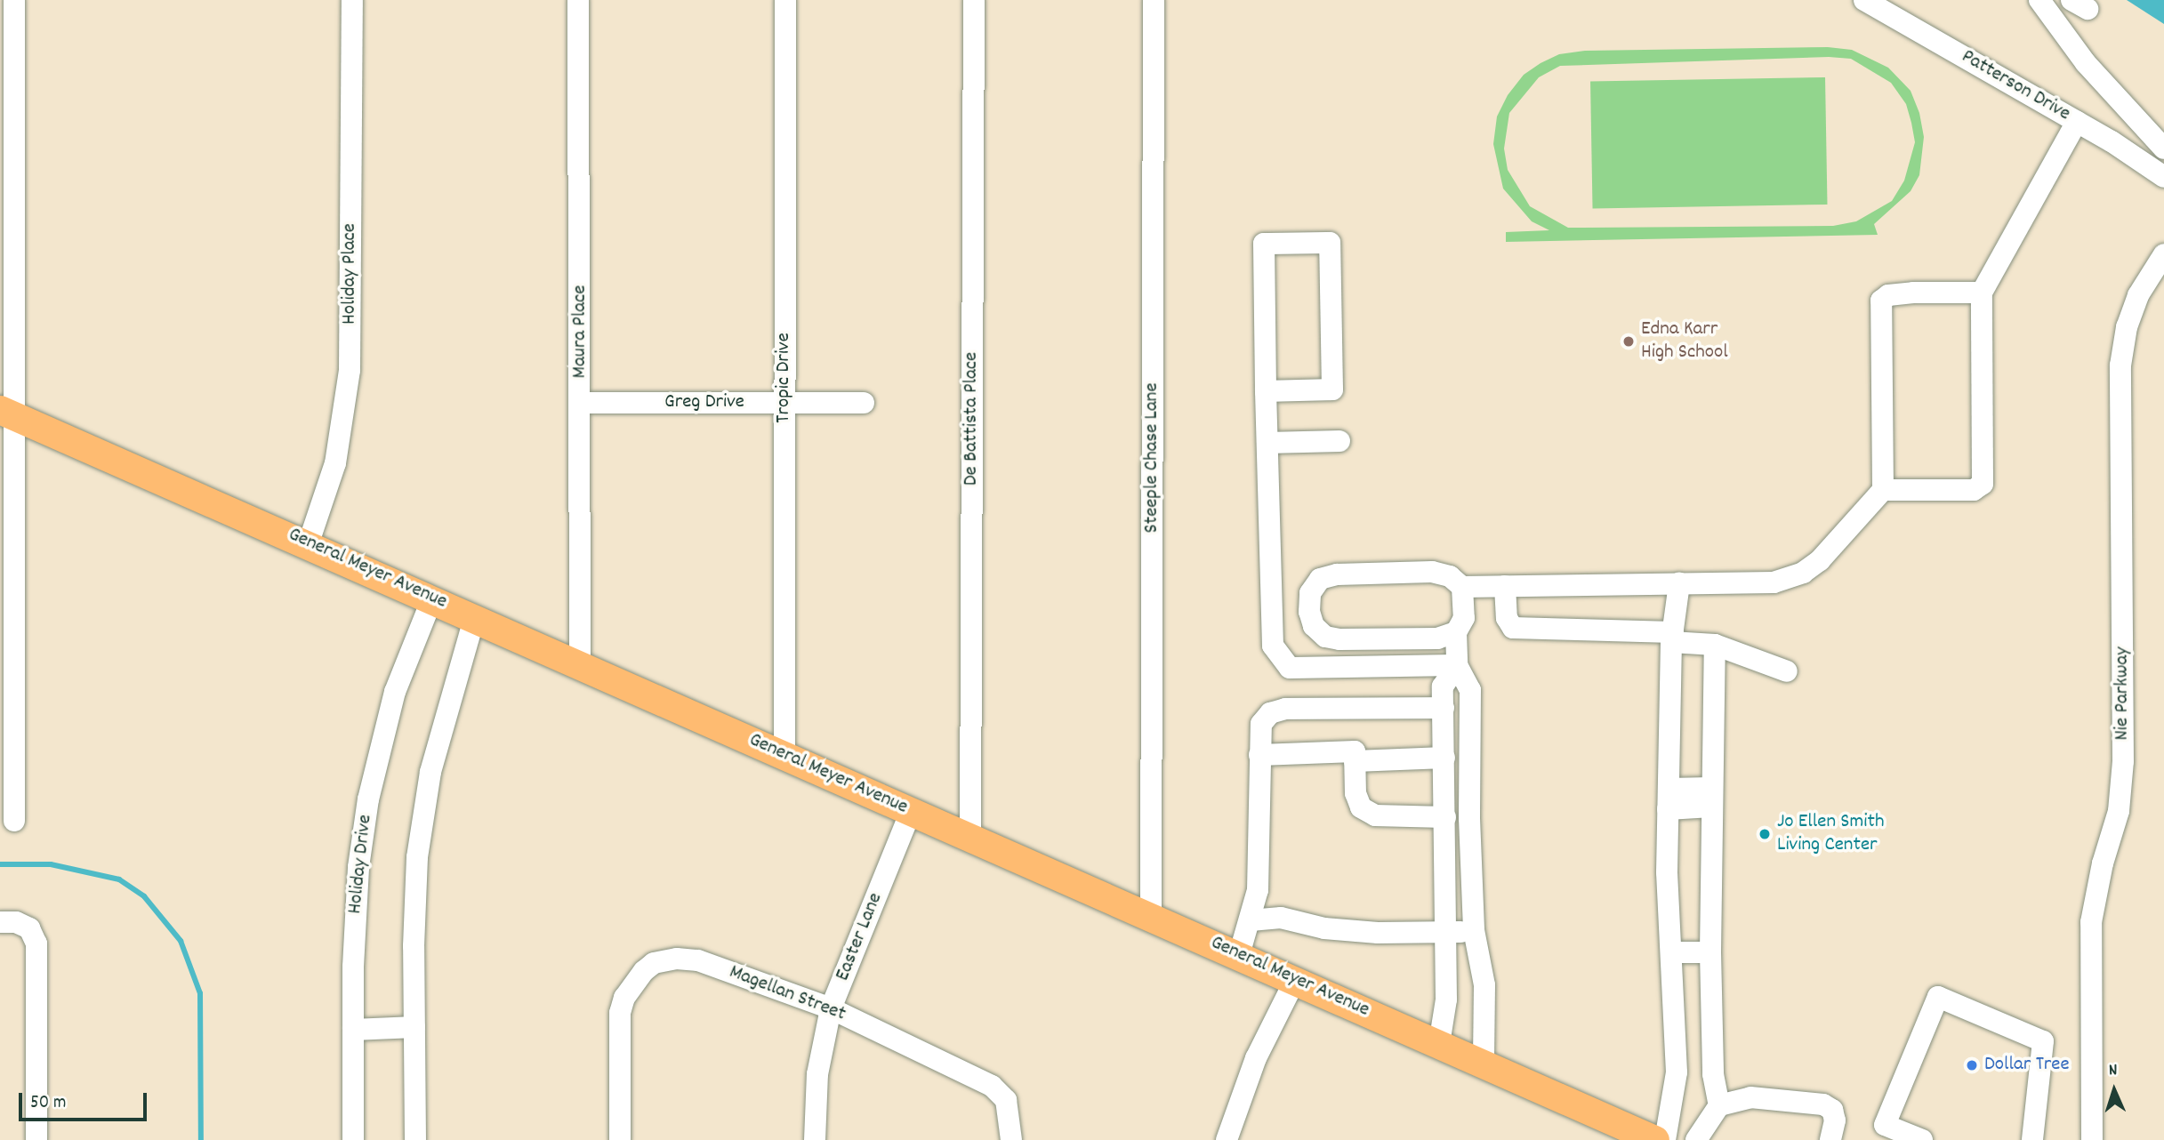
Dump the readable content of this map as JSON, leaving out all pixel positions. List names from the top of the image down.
{
  "streets": {
    "main road": ["General Meyer Avenue"],
    "street": [
      "Patterson Drive",
      "Holiday Place",
      "Maura Place",
      "Tropic Drive",
      "Greg Drive",
      "De Battista Place",
      "Steeple Chase Lane",
      "Nie Parkway",
      "Holiday Drive",
      "Easter Lane",
      "Magellan Street"
    ]
  },
  "crossings": [
    ["Holiday Place", "General Meyer Avenue"],
    ["Maura Place", "Greg Drive"],
    ["Maura Place", "General Meyer Avenue"],
    ["Tropic Drive", "Greg Drive"],
    ["Tropic Drive", "General Meyer Avenue"],
    ["De Battista Place", "General Meyer Avenue"],
    ["Steeple Chase Lane", "General Meyer Avenue"],
    ["General Meyer Avenue", "Holiday Drive"],
    ["General Meyer Avenue", "Easter Lane"],
    ["Easter Lane", "Magellan Street"]
  ],
  "places": ["Edna Karr High School", "Jo Ellen Smith Living Center", "Dollar Tree"],
  "scale_bar": "50 m",
  "north": "top"
}
